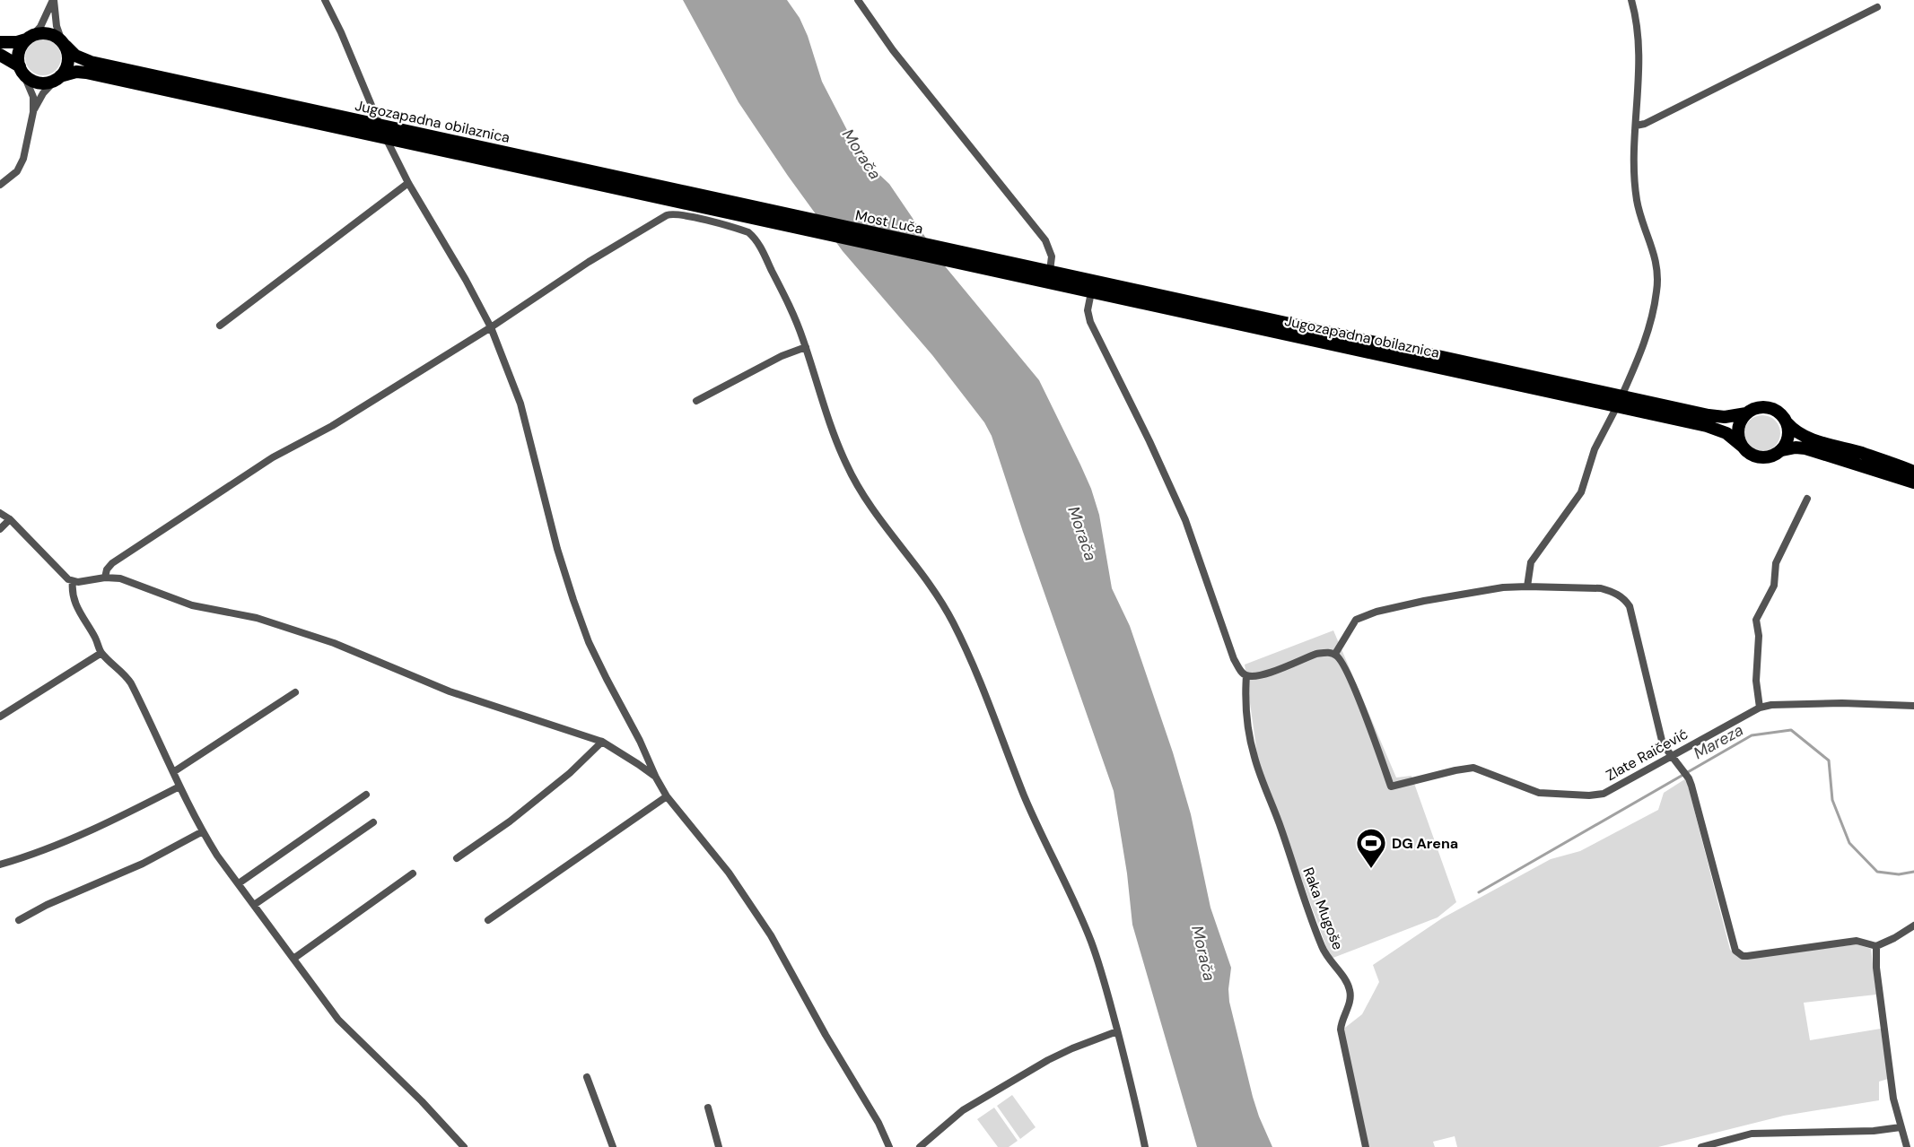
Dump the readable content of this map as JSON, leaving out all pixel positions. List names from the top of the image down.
{
  "streets": {
    "main road": ["Jugozapadna obilaznica", "Most Luča"],
    "street": ["Zlate Raičević", "Raka Mugoše"]
  },
  "crossings": [
    ["Jugozapadna obilaznica", "Most Luča"]
  ],
  "water": ["Morača", "Mareza"],
  "places": {
    "sports": ["DG Arena"]
  }
}
